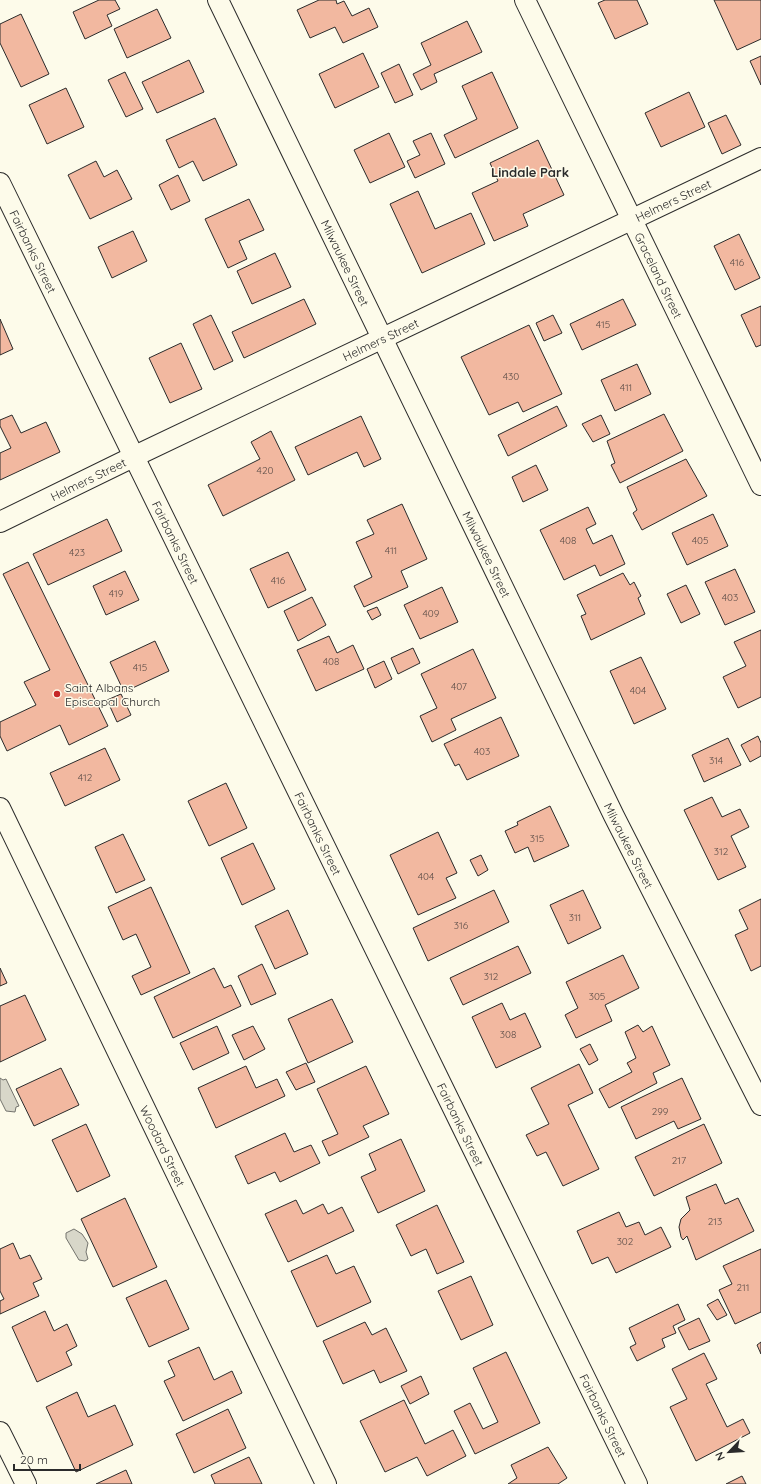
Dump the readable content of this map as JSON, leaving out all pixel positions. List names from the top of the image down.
{
  "streets": {
    "street": [
      "Helmers Street",
      "Fairbanks Street",
      "Milwaukee Street",
      "Graceland Street",
      "Woodard Street"
    ]
  },
  "crossings": [
    ["Helmers Street", "Fairbanks Street"],
    ["Helmers Street", "Milwaukee Street"],
    ["Helmers Street", "Graceland Street"]
  ],
  "districts": ["Lindale Park"],
  "places": ["Saint Albans Episcopal Church"],
  "house_numbers": [
    "416",
    "415",
    "430",
    "411",
    "420",
    "408",
    "405",
    "411",
    "423",
    "416",
    "419",
    "403",
    "409",
    "408",
    "415",
    "407",
    "404",
    "403",
    "314",
    "412",
    "315",
    "312",
    "404",
    "311",
    "316",
    "312",
    "305",
    "308",
    "299",
    "217",
    "213",
    "302",
    "211"
  ],
  "scale_bar": "20 m",
  "north": "bottom left"
}
